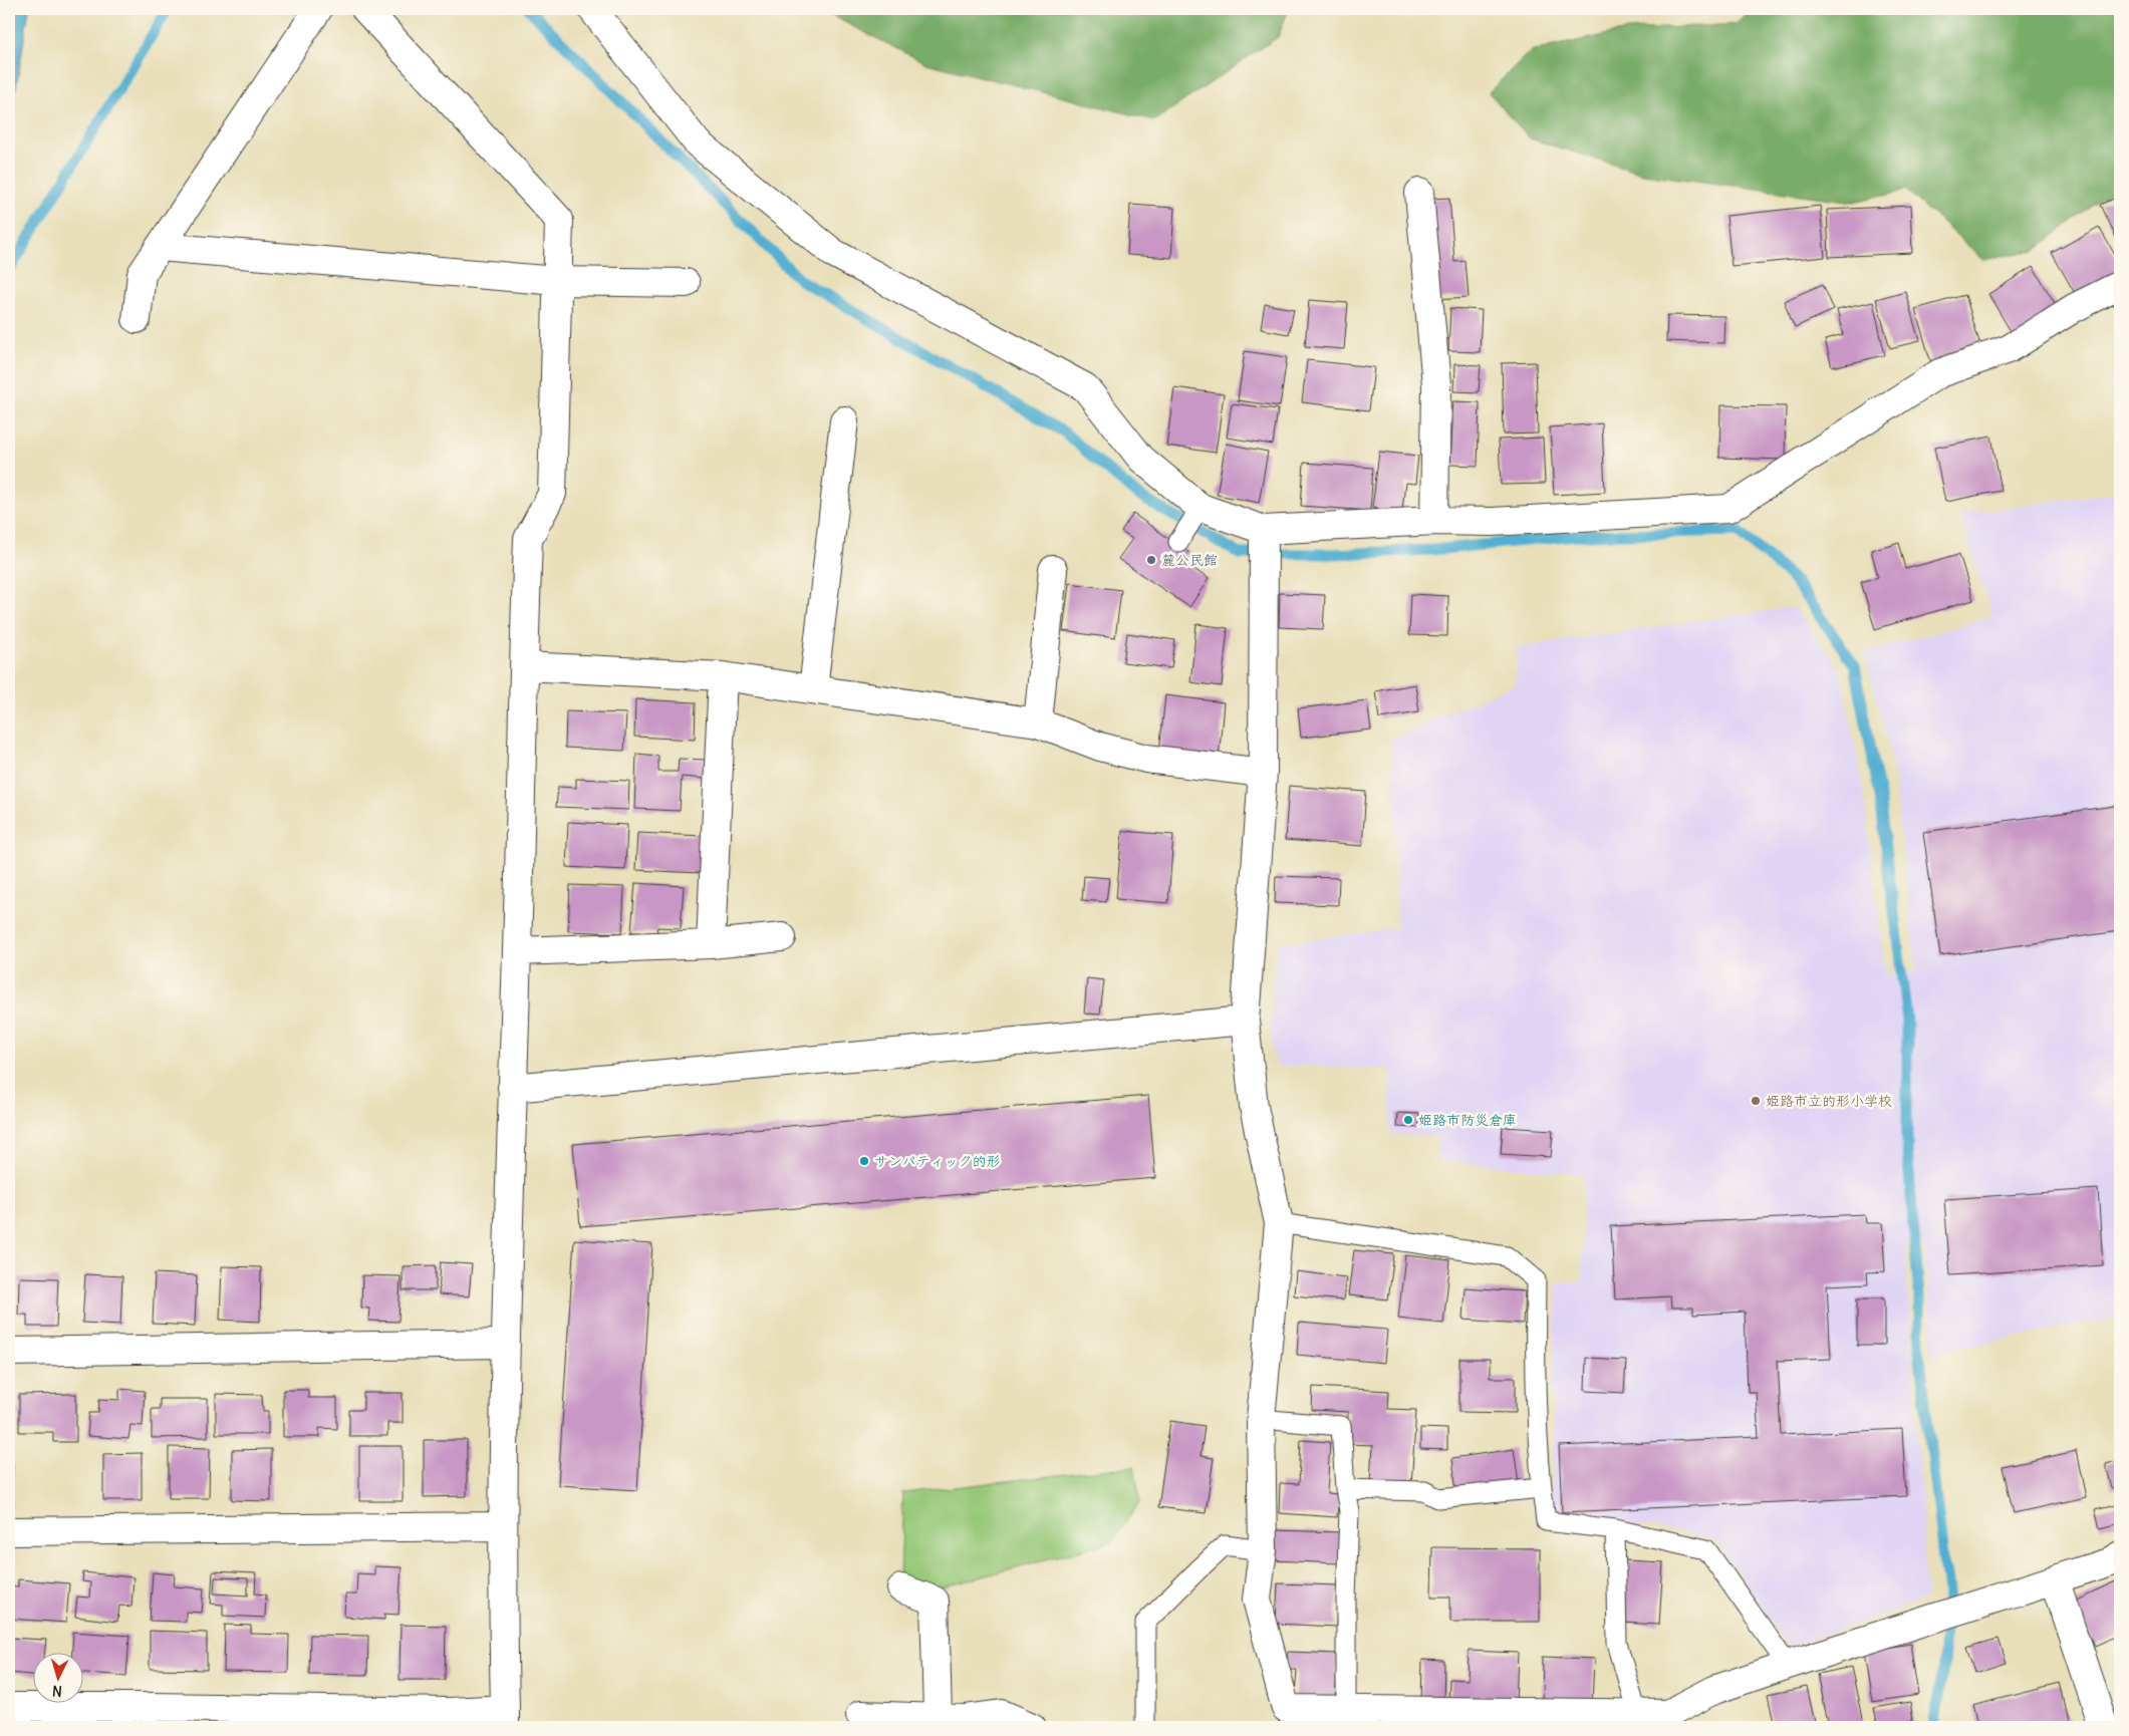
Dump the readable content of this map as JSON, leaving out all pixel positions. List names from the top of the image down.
{
  "places": [
    "麓公民館",
    "姫路市立的形小学校",
    "姫路市防災倉庫",
    "サンパティック的形"
  ],
  "north": "bottom"
}
